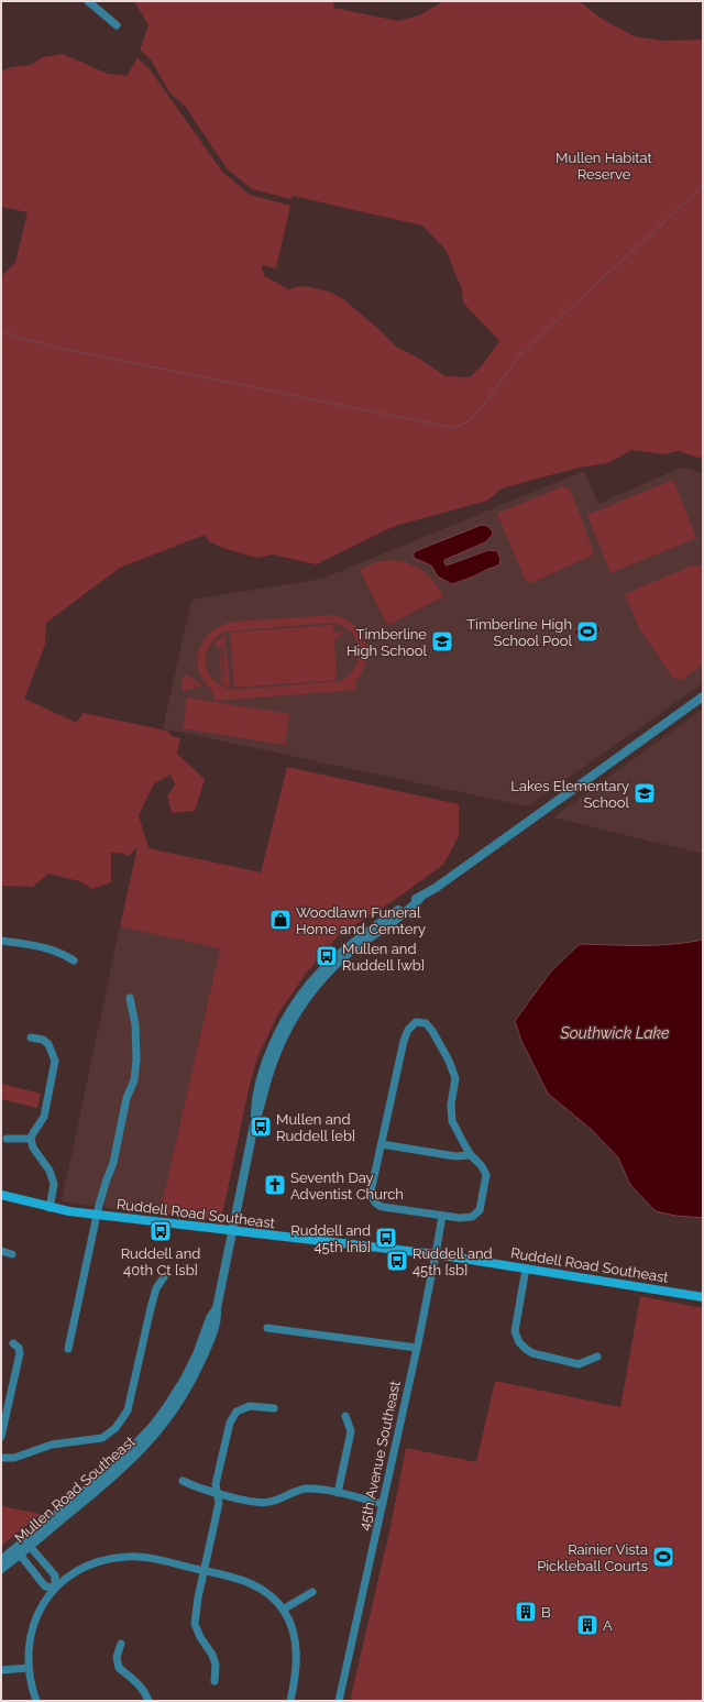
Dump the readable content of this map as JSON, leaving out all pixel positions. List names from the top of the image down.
{
  "streets": {
    "main road": ["Ruddell Road Southeast"],
    "street": ["45th Avenue Southeast", "Mullen Road Southeast"]
  },
  "crossings": [
    ["Ruddell Road Southeast", "45th Avenue Southeast"],
    ["Ruddell Road Southeast", "Mullen Road Southeast"]
  ],
  "water": ["Southwick Lake"],
  "parks": ["Mullen Habitat Reserve"],
  "places": {
    "sports": ["Timberline High School Pool", "Rainier Vista Pickleball Courts"],
    "school or university": ["Timberline High School", "Lakes Elementary School"],
    "shop": ["Woodlawn Funeral Home and Cemtery"],
    "bus stop": [
      "Mullen and Ruddell [wb]",
      "Mullen and Ruddell [eb]",
      "Ruddell and 40th Ct [sb]",
      "Ruddell and 45th [nb]",
      "Ruddell and 45th [sb]"
    ],
    "church": ["Seventh Day Adventist Church"],
    "building": ["B", "A"]
  }
}
